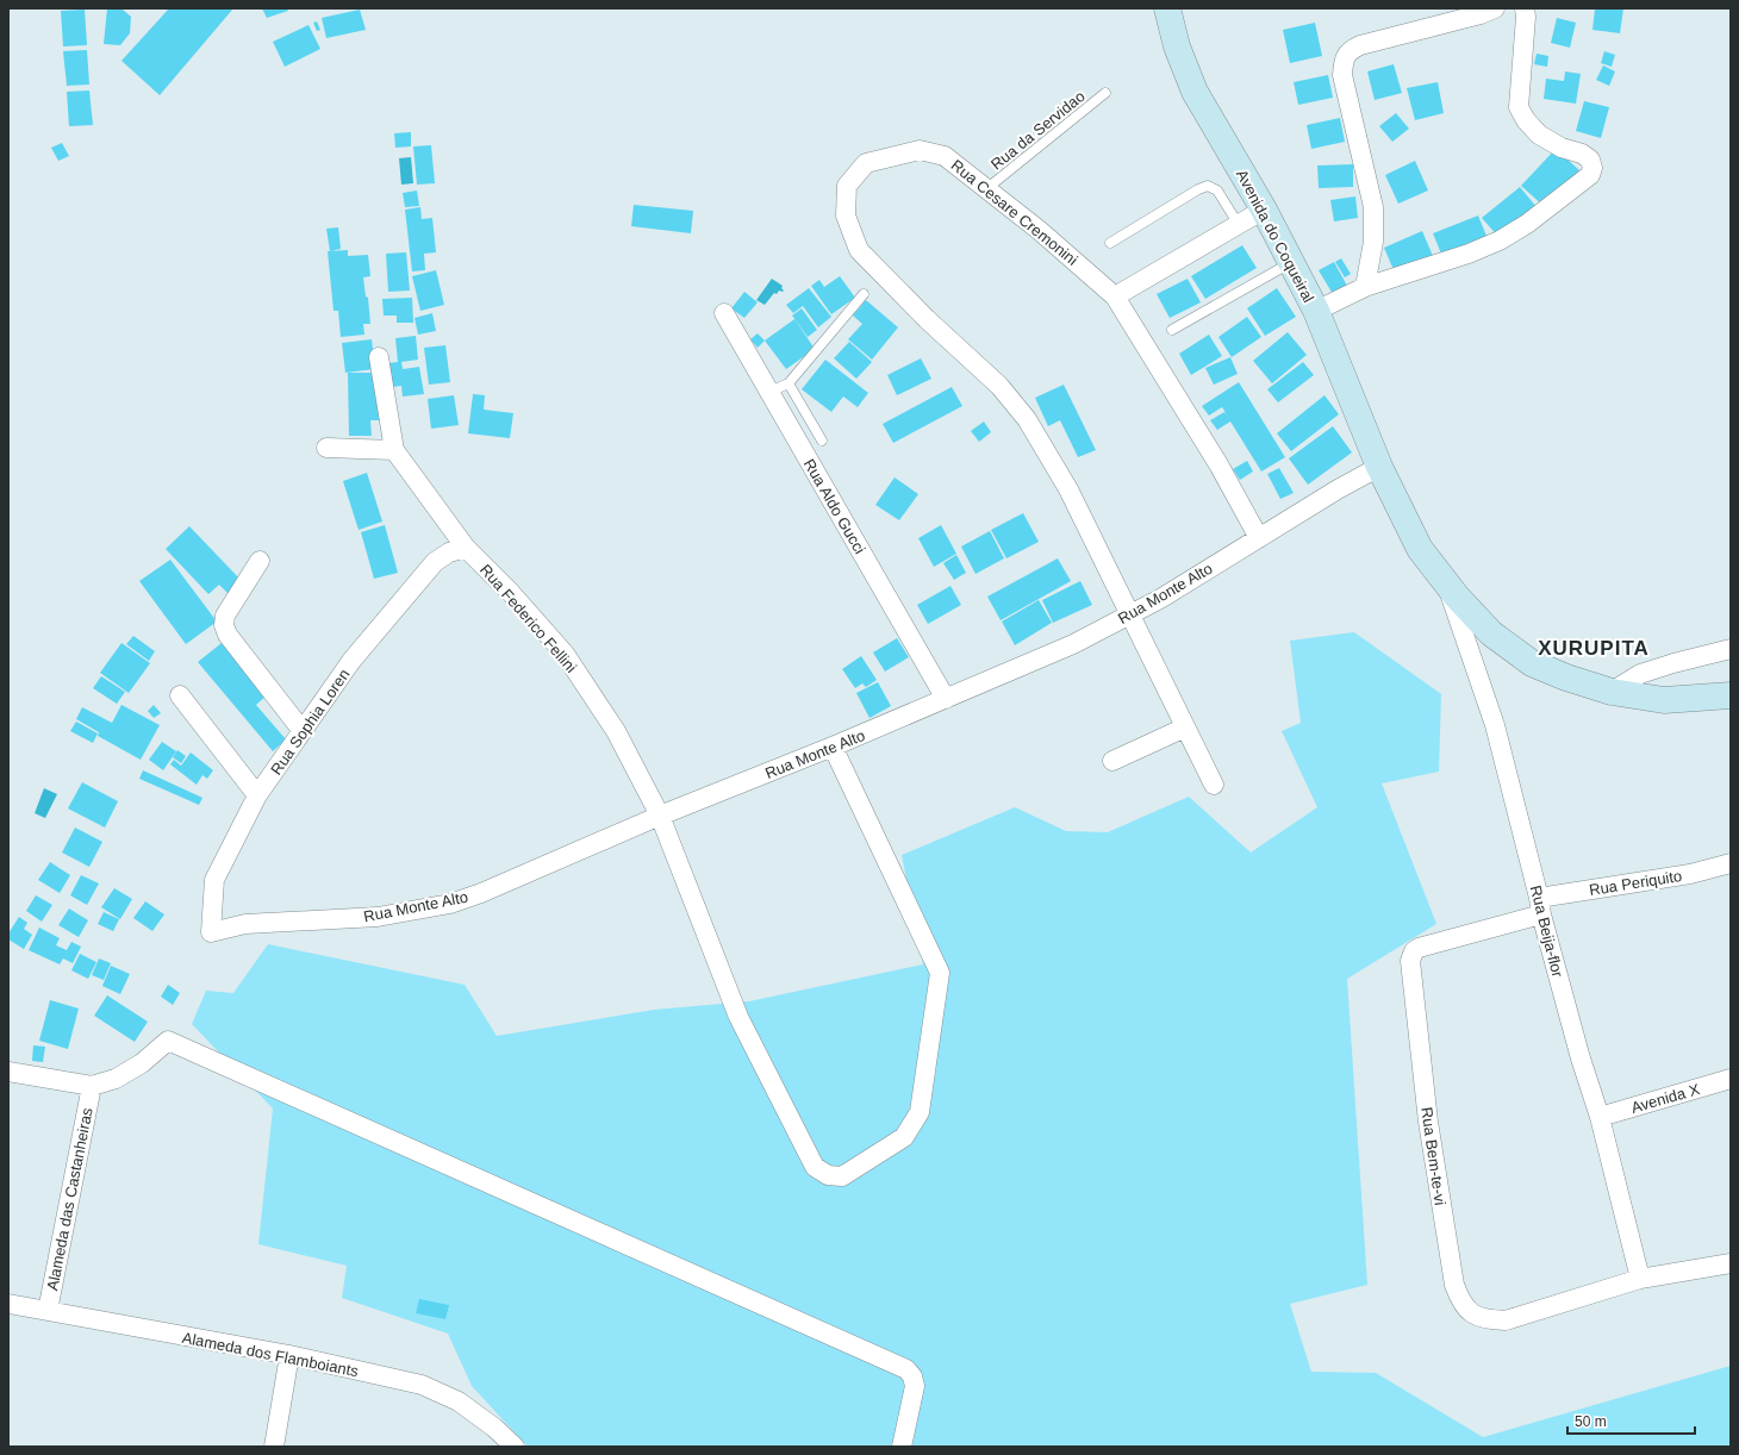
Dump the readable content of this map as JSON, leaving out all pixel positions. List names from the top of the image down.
{
  "streets": {
    "main road": ["Avenida do Coqueiral"],
    "street": [
      "Rua Cesare Cremonini",
      "Rua Aldo Gucci",
      "Rua Monte Alto",
      "Rua Federico Fellini",
      "Rua Sophia Loren",
      "Rua Periquito",
      "Rua Beija-flor",
      "Avenida X",
      "Rua Bem-te-vi",
      "Alameda das Castanheiras",
      "Alameda dos Flamboiants"
    ],
    "lane": ["Rua da Servidao"]
  },
  "crossings": [
    ["Rua da Servidao", "Rua Cesare Cremonini"],
    ["Rua Cesare Cremonini", "Rua Monte Alto"],
    ["Avenida do Coqueiral", "Rua Monte Alto"],
    ["Avenida do Coqueiral", "Rua Beija-flor"],
    ["Rua Aldo Gucci", "Rua Monte Alto"],
    ["Rua Monte Alto", "Rua Federico Fellini"],
    ["Rua Monte Alto", "Rua Sophia Loren"],
    ["Rua Federico Fellini", "Rua Sophia Loren"],
    ["Rua Periquito", "Rua Beija-flor"],
    ["Rua Periquito", "Rua Bem-te-vi"],
    ["Rua Beija-flor", "Avenida X"],
    ["Rua Beija-flor", "Rua Bem-te-vi"],
    ["Alameda das Castanheiras", "Alameda dos Flamboiants"]
  ],
  "districts": ["XURUPITA"],
  "scale_bar": "50 m"
}
